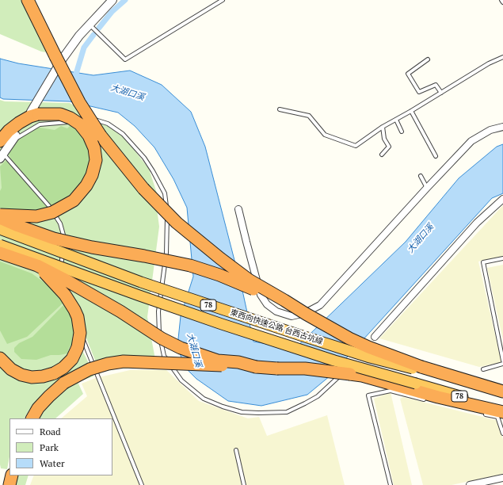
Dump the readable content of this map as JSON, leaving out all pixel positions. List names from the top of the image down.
{
  "streets": {
    "highway": ["78", "東西向快速公路 台西古坑線"]
  },
  "water": ["大湖口溪"],
  "legend": ["Road", "Park", "Water"]
}
